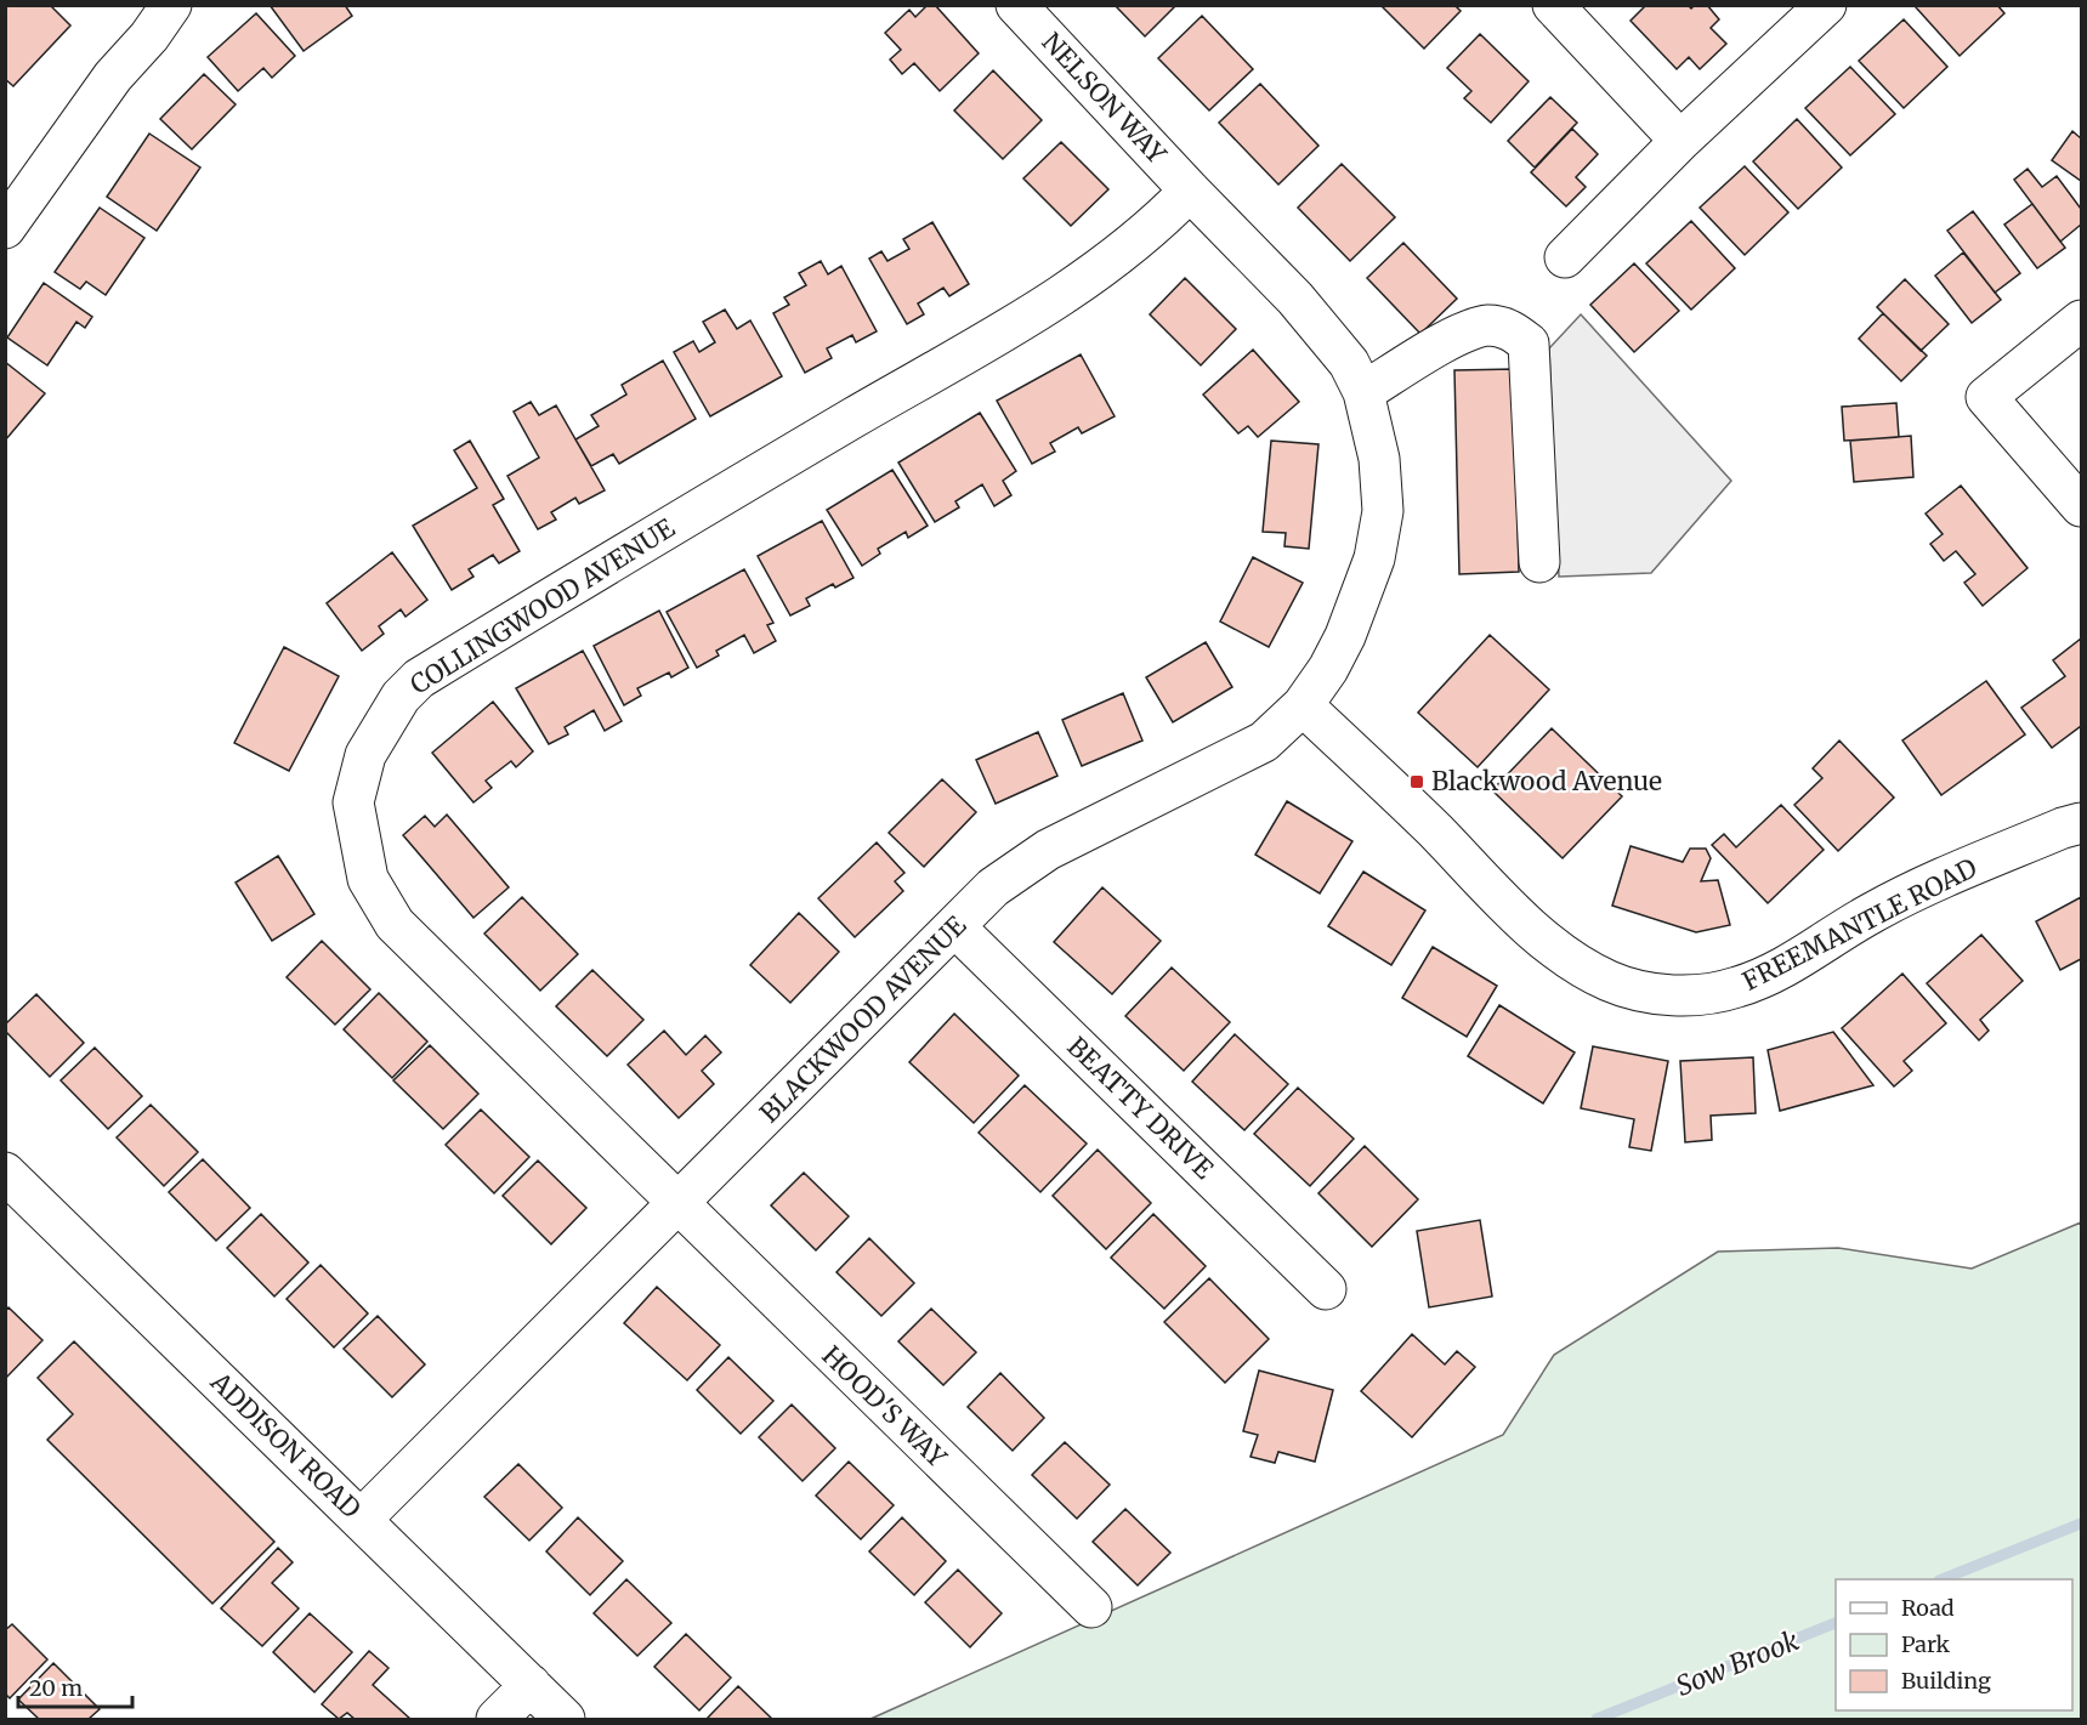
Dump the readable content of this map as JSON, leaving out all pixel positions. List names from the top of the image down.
{
  "streets": {
    "street": [
      "NELSON WAY",
      "COLLINGWOOD AVENUE",
      "FREEMANTLE ROAD",
      "BLACKWOOD AVENUE",
      "BEATTY DRIVE",
      "HOOD'S WAY",
      "ADDISON ROAD"
    ]
  },
  "crossings": [
    ["NELSON WAY", "COLLINGWOOD AVENUE"],
    ["NELSON WAY", "BLACKWOOD AVENUE"],
    ["COLLINGWOOD AVENUE", "BLACKWOOD AVENUE"],
    ["COLLINGWOOD AVENUE", "HOOD'S WAY"],
    ["FREEMANTLE ROAD", "BLACKWOOD AVENUE"],
    ["BLACKWOOD AVENUE", "BEATTY DRIVE"],
    ["BLACKWOOD AVENUE", "HOOD'S WAY"],
    ["BLACKWOOD AVENUE", "ADDISON ROAD"]
  ],
  "water": ["Sow Brook"],
  "places": {
    "transit": ["Blackwood Avenue"]
  },
  "legend": ["Road", "Park", "Building"],
  "scale_bar": "20 m"
}
